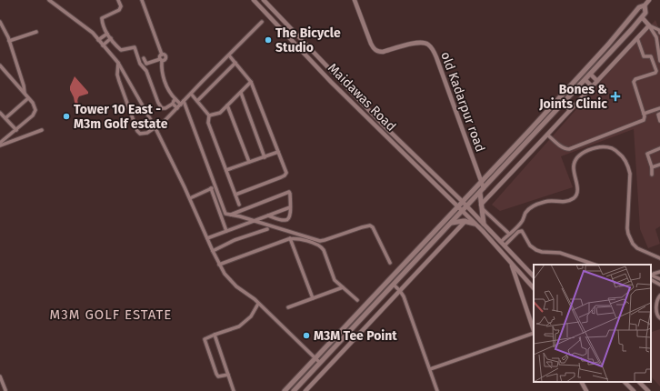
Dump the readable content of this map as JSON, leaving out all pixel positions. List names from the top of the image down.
{
  "streets": {
    "street": ["Maidawas Road", "old Kadarpur road"]
  },
  "districts": ["M3M GOLF ESTATE"],
  "places": {
    "other": ["The Bicycle Studio", "Tower 10 East - M3m Golf estate", "M3M Tee Point"],
    "health": ["Bones & Joints Clinic"]
  }
}
